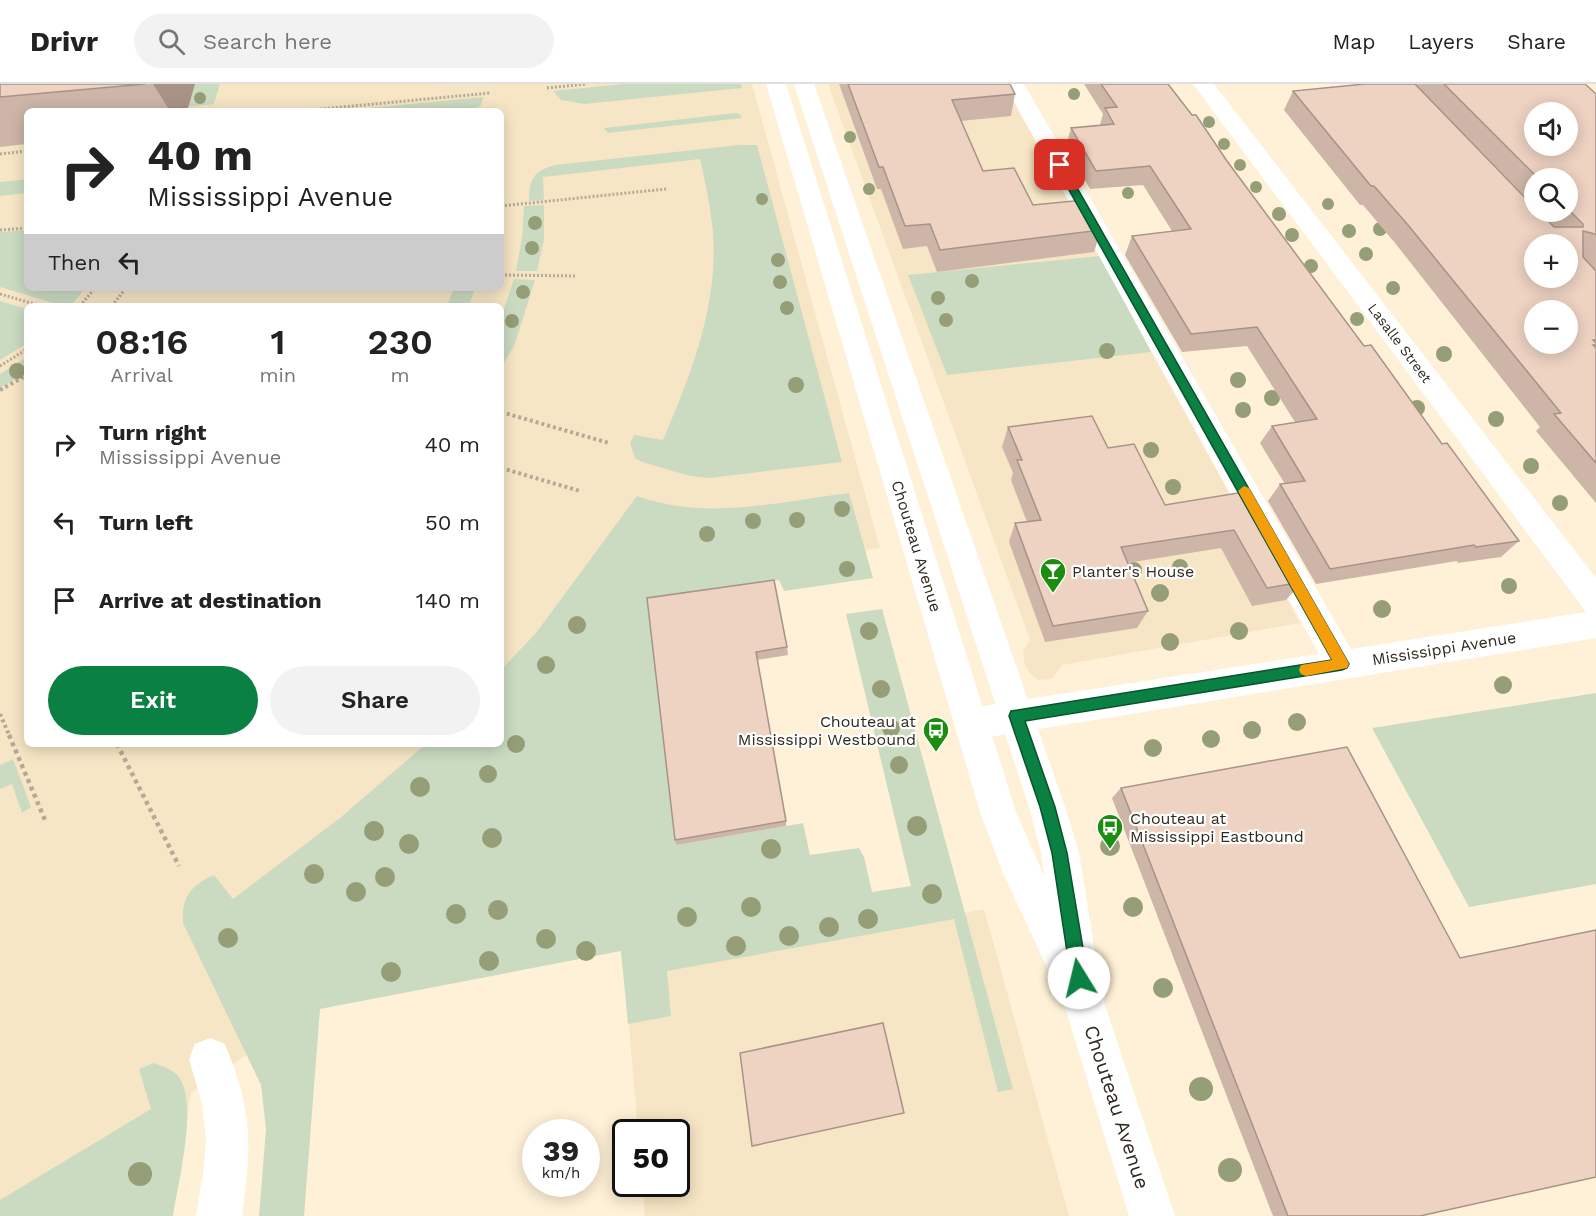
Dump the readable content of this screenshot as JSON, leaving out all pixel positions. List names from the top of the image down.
{
  "streets": {
    "main road": ["Lasalle Street", "Chouteau Avenue", "Mississippi Avenue"]
  },
  "crossings": [
    ["Chouteau Avenue", "Mississippi Avenue"]
  ],
  "places": {
    "bar": ["Planter's House"],
    "bus stop": ["Chouteau at Mississippi Westbound", "Chouteau at Mississippi Eastbound"]
  },
  "page": {
    "header": "Drivr",
    "search": "Search here",
    "nav": ["Map", "Layers", "Share"],
    "map_buttons": ["+", "−"],
    "turn": ["40 m", "Mississippi Avenue"],
    "then": "Then",
    "eta": [
      "08:16",
      "Arrival",
      "1",
      "min",
      "230",
      "m"
    ],
    "list": [
      {
        "name": "Turn right",
        "note": "Mississippi Avenue",
        "value": "40 m"
      },
      {
        "name": "Turn left",
        "value": "50 m"
      },
      {
        "name": "Arrive at destination",
        "value": "140 m"
      }
    ],
    "buttons": ["Exit", "Share"],
    "speed": "39 km/h",
    "limit": "50"
  }
}
